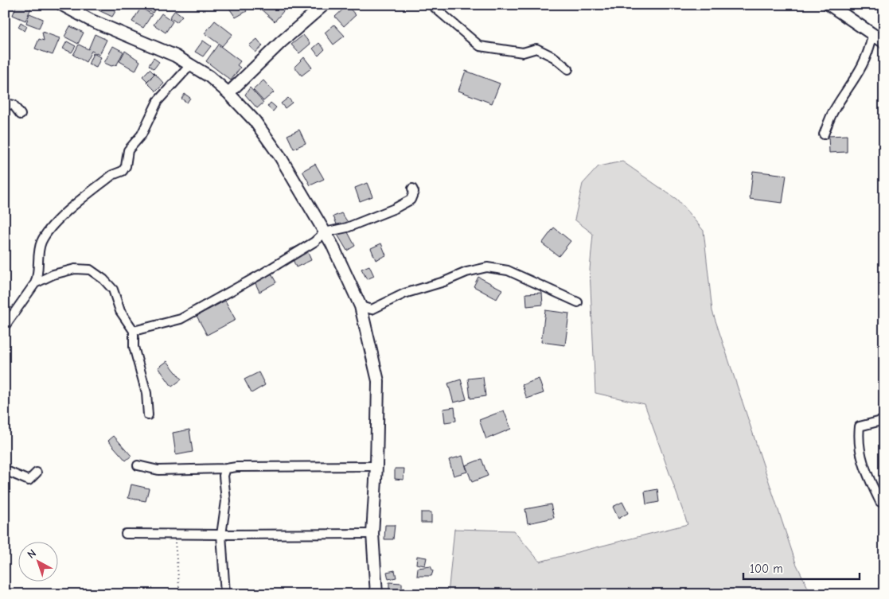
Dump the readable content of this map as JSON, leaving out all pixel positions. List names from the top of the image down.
{
  "scale_bar": "100 m",
  "north": "top left"
}
